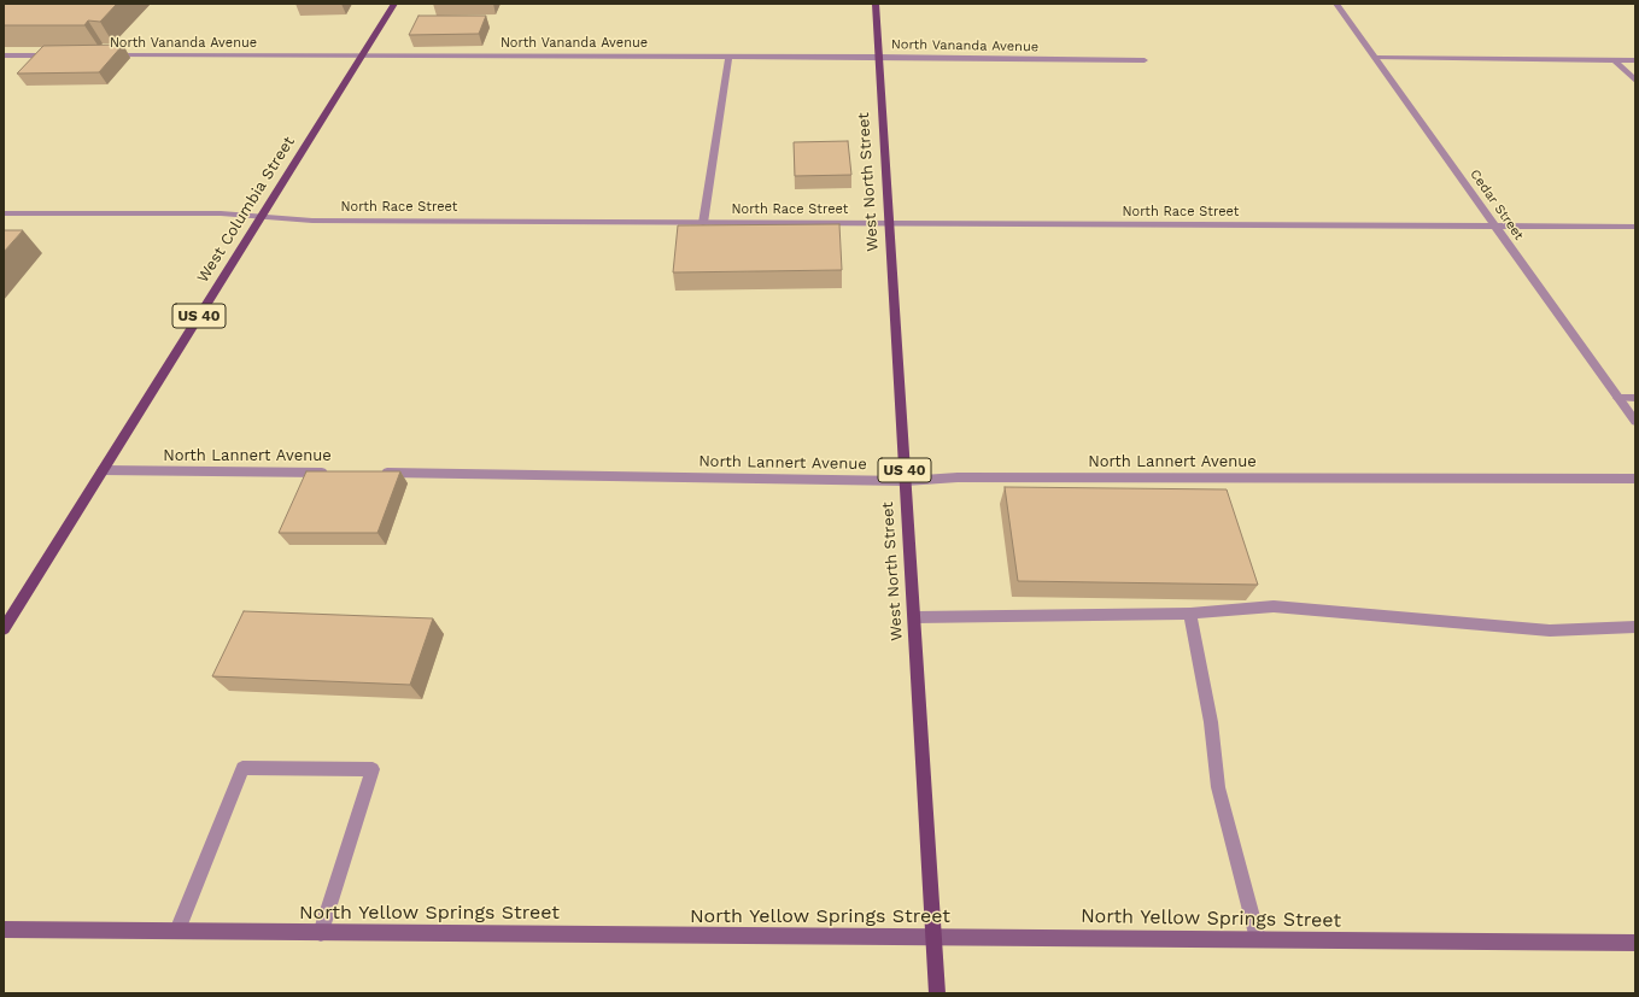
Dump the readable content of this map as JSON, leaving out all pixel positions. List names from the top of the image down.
{
  "streets": {
    "main road": [
      "West North Street",
      "West Columbia Street",
      "US 40",
      "North Yellow Springs Street"
    ],
    "street": [
      "North Vananda Avenue",
      "Cedar Street",
      "North Race Street",
      "North Lannert Avenue"
    ]
  },
  "crossings": [
    ["North Vananda Avenue", "West North Street"],
    ["North Vananda Avenue", "West Columbia Street"],
    ["West North Street", "North Race Street"],
    ["West North Street", "North Lannert Avenue"],
    ["West North Street", "North Yellow Springs Street"],
    ["Cedar Street", "North Race Street"],
    ["North Race Street", "West Columbia Street"],
    ["West Columbia Street", "North Lannert Avenue"]
  ]
}
